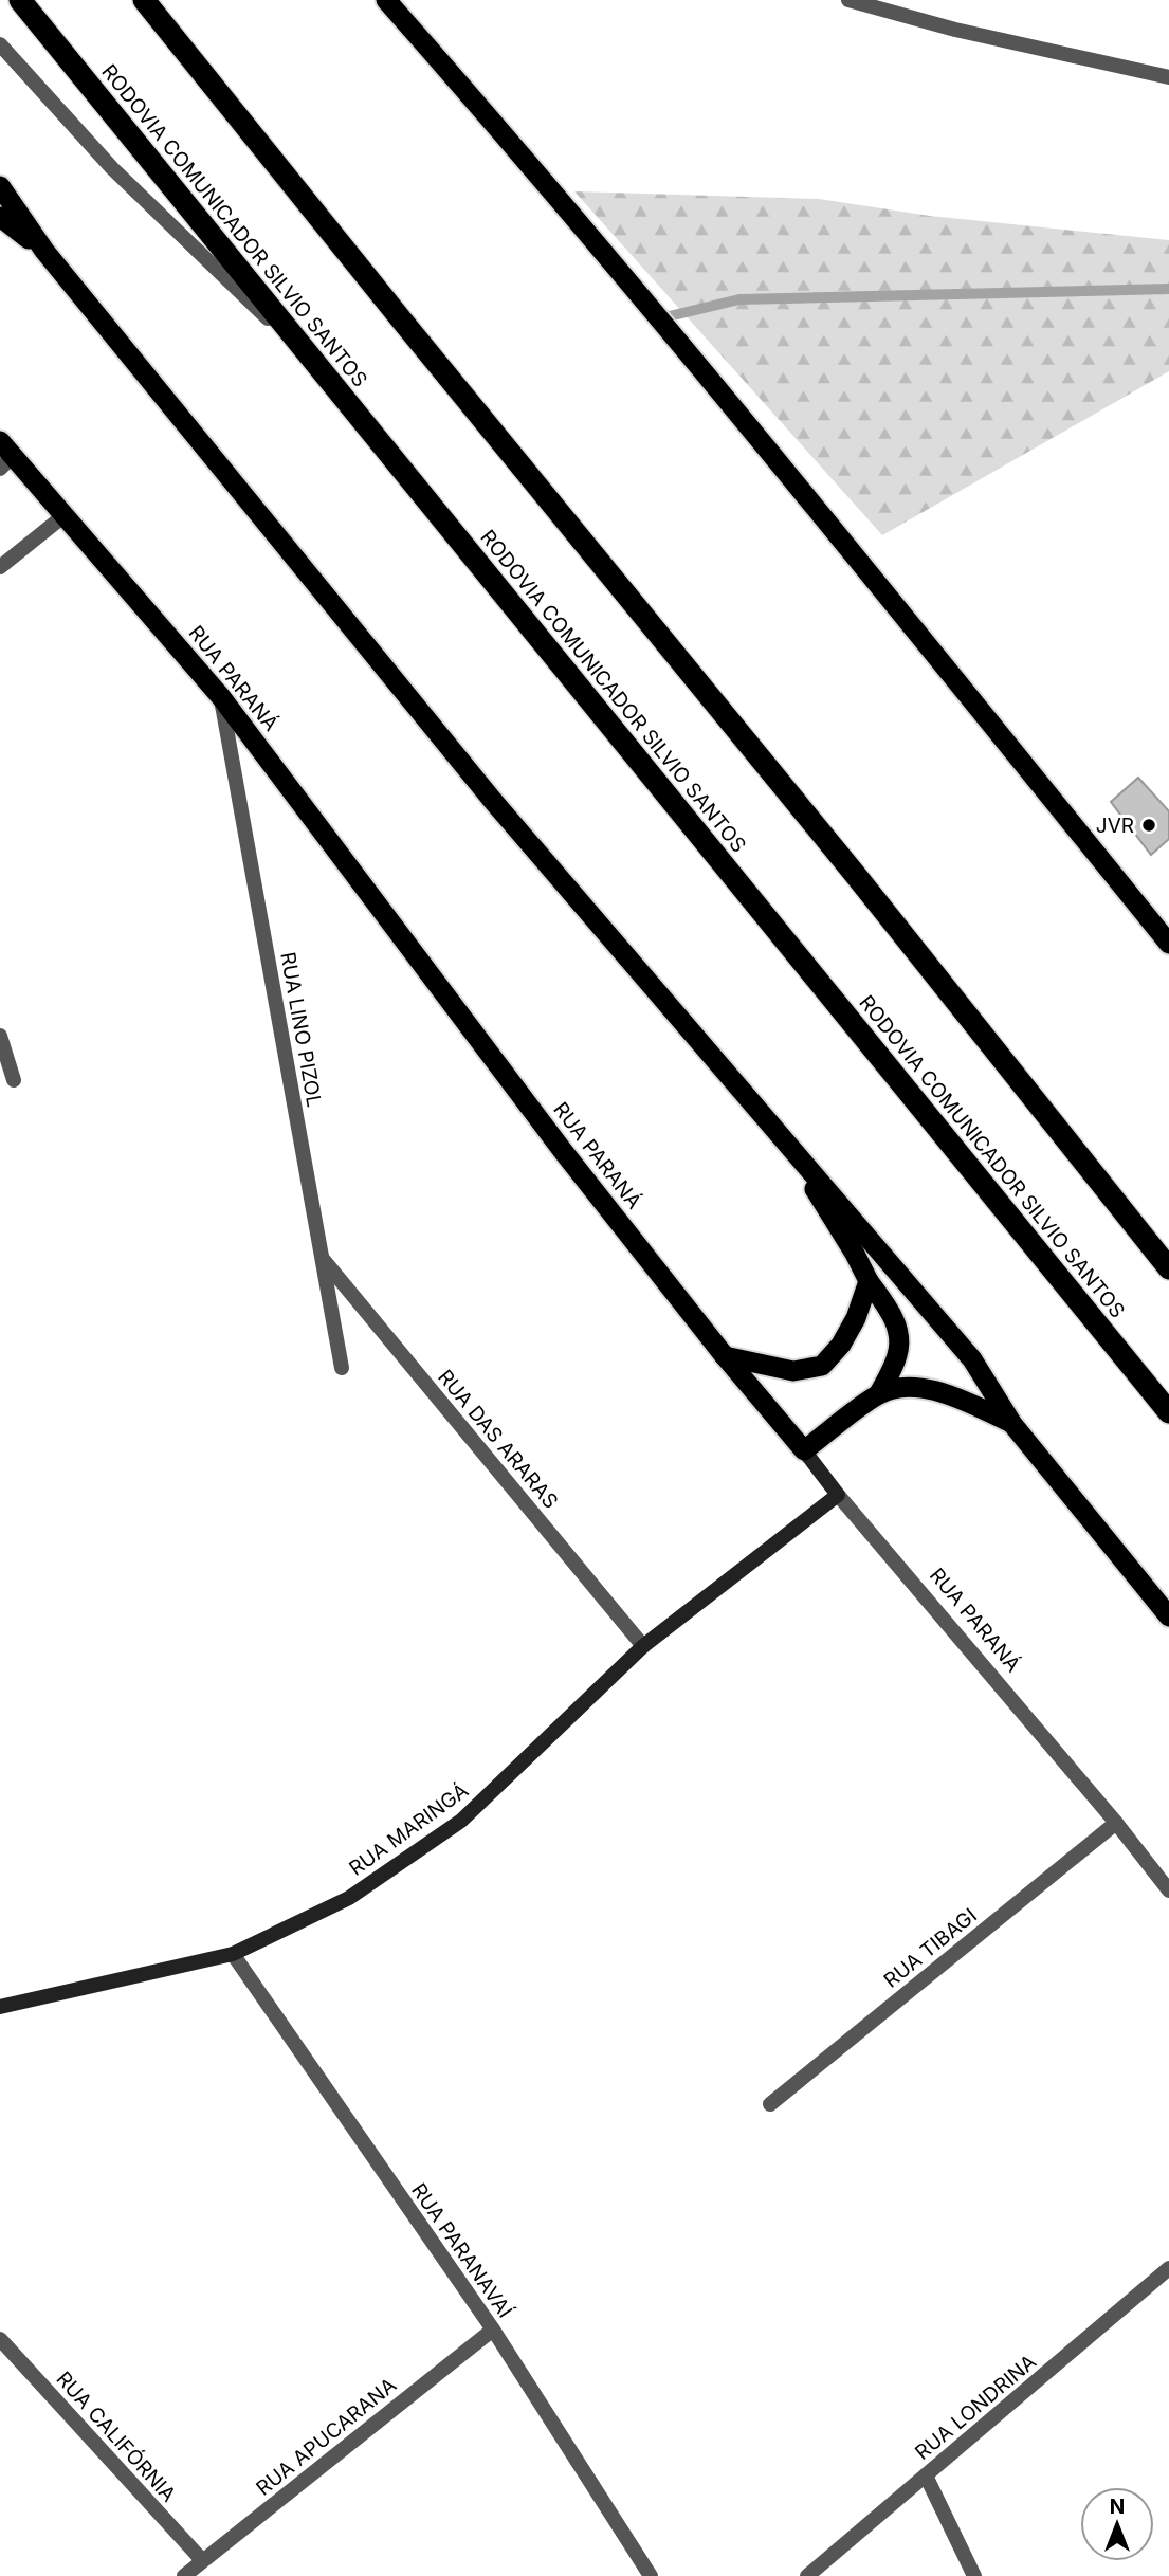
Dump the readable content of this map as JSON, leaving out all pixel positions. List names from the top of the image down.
{
  "streets": {
    "highway": ["RODOVIA COMUNICADOR SILVIO SANTOS", "RUA PARANÁ"],
    "main road": ["RUA MARINGÁ"],
    "street": [
      "RUA LINO PIZOL",
      "RUA DAS ARARAS",
      "RUA TIBAGI",
      "RUA PARANAVAÍ",
      "RUA LONDRINA",
      "RUA CALIFÓRNIA",
      "RUA APUCARANA"
    ]
  },
  "crossings": [
    ["RUA PARANÁ", "RUA LINO PIZOL"],
    ["RUA PARANÁ", "RUA MARINGÁ"],
    ["RUA PARANÁ", "RUA TIBAGI"],
    ["RUA LINO PIZOL", "RUA DAS ARARAS"],
    ["RUA DAS ARARAS", "RUA MARINGÁ"],
    ["RUA MARINGÁ", "RUA PARANAVAÍ"],
    ["RUA PARANAVAÍ", "RUA APUCARANA"],
    ["RUA CALIFÓRNIA", "RUA APUCARANA"]
  ],
  "places": ["JVR"],
  "north": "top"
}
